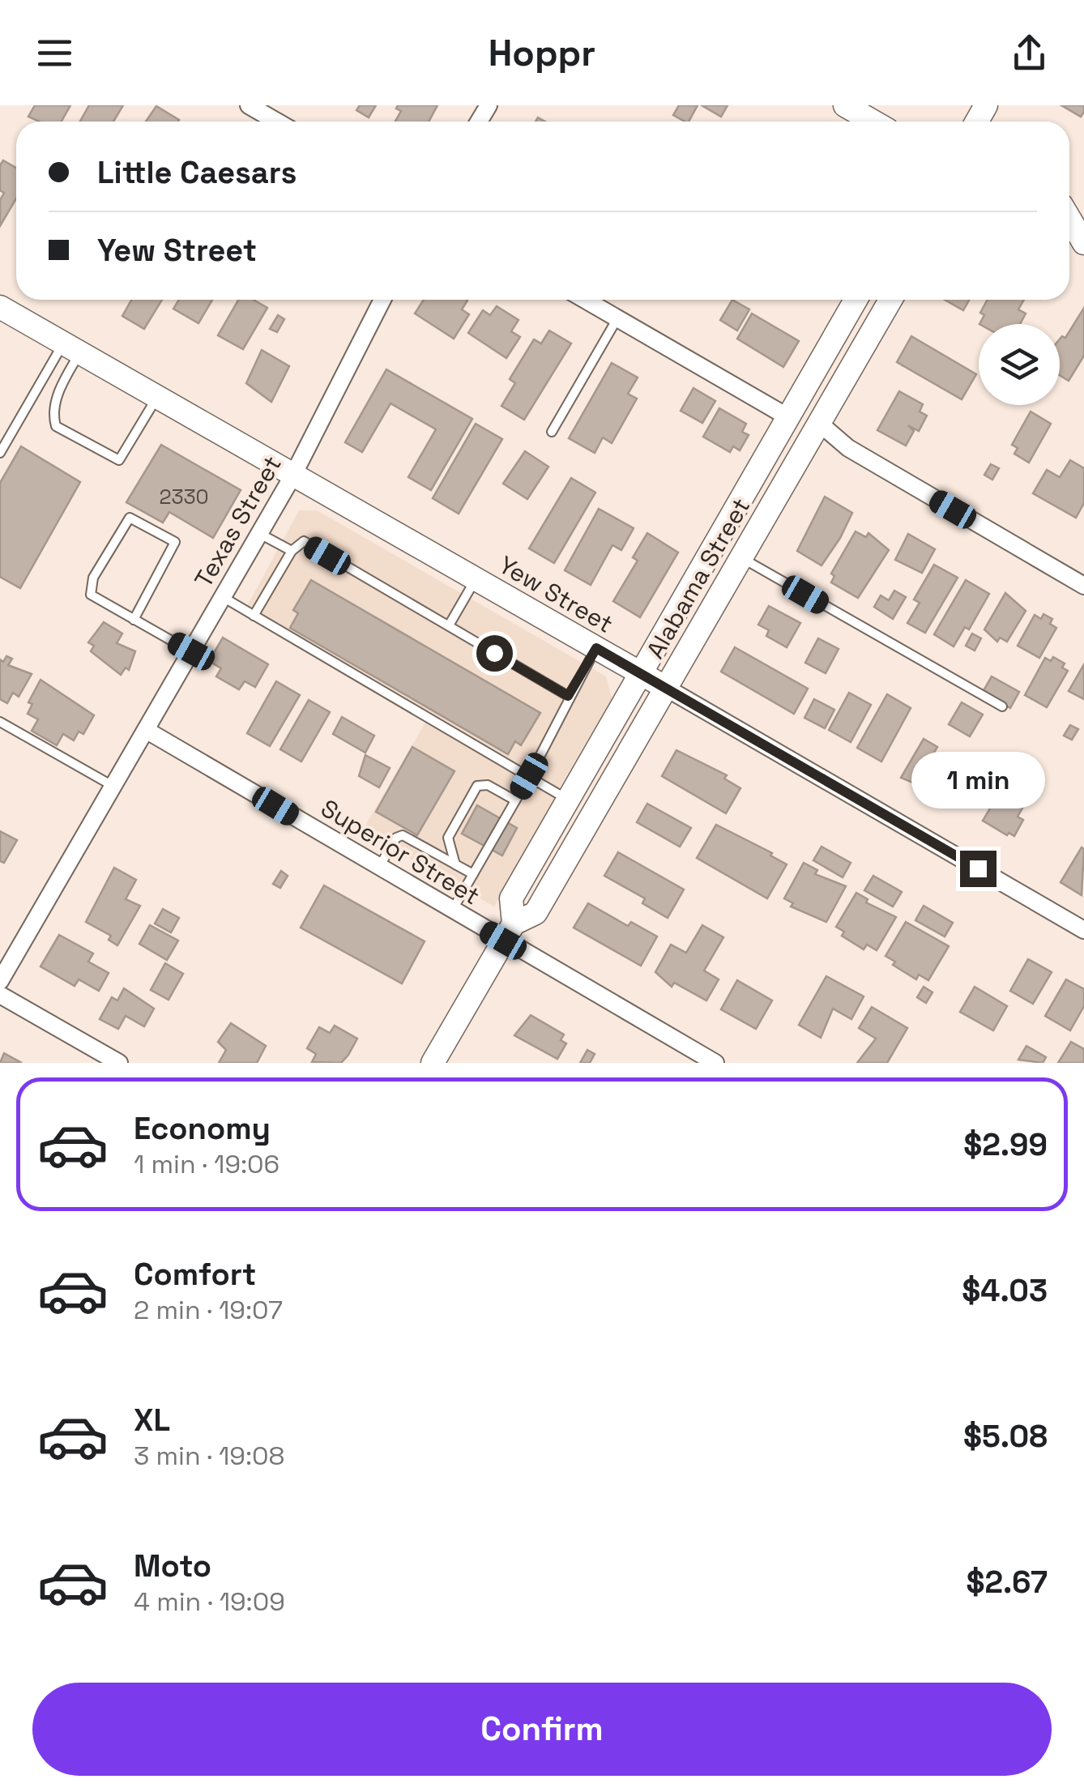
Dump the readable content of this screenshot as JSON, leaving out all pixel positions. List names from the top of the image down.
{
  "streets": {
    "main road": ["Alabama Street", "Yew Street"],
    "street": ["Texas Street", "Superior Street"]
  },
  "crossings": [
    ["Texas Street", "Yew Street"],
    ["Texas Street", "Superior Street"],
    ["Alabama Street", "Yew Street"],
    ["Alabama Street", "Superior Street"]
  ],
  "house_numbers": ["2330"],
  "page": {
    "header": "Hoppr",
    "banner": ["Little Caesars", "Yew Street"],
    "bubble": "1 min",
    "list": [
      {
        "name": "Economy",
        "note": "1 min · 19:06",
        "value": "$2.99"
      },
      {
        "name": "Comfort",
        "note": "2 min · 19:07",
        "value": "$4.03"
      },
      {
        "name": "XL",
        "note": "3 min · 19:08",
        "value": "$5.08"
      },
      {
        "name": "Moto",
        "note": "4 min · 19:09",
        "value": "$2.67"
      }
    ],
    "buttons": "Confirm"
  }
}
